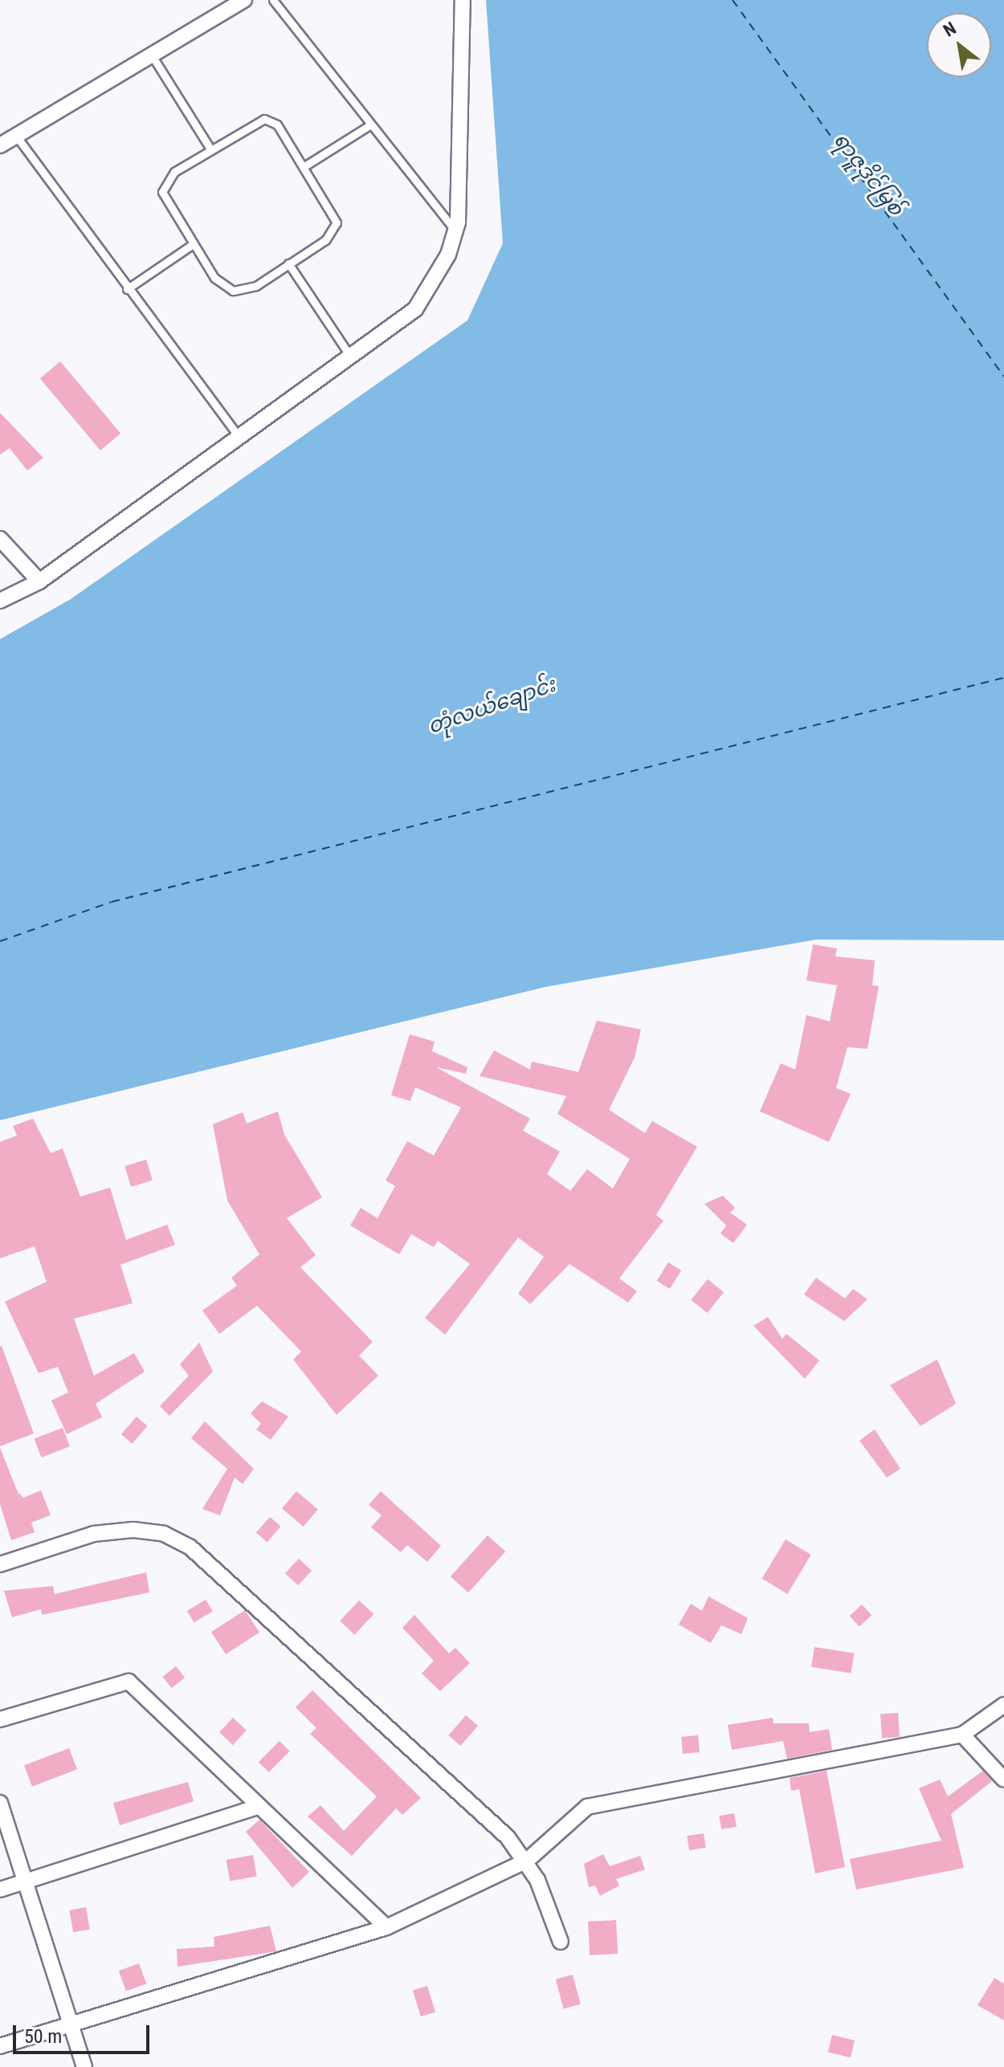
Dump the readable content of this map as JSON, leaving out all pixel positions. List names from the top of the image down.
{
  "water": ["ရာဇူဒိုင်မြစ်", "တုံလယ်ချောင်း"],
  "scale_bar": "50 m",
  "north": "top left"
}
